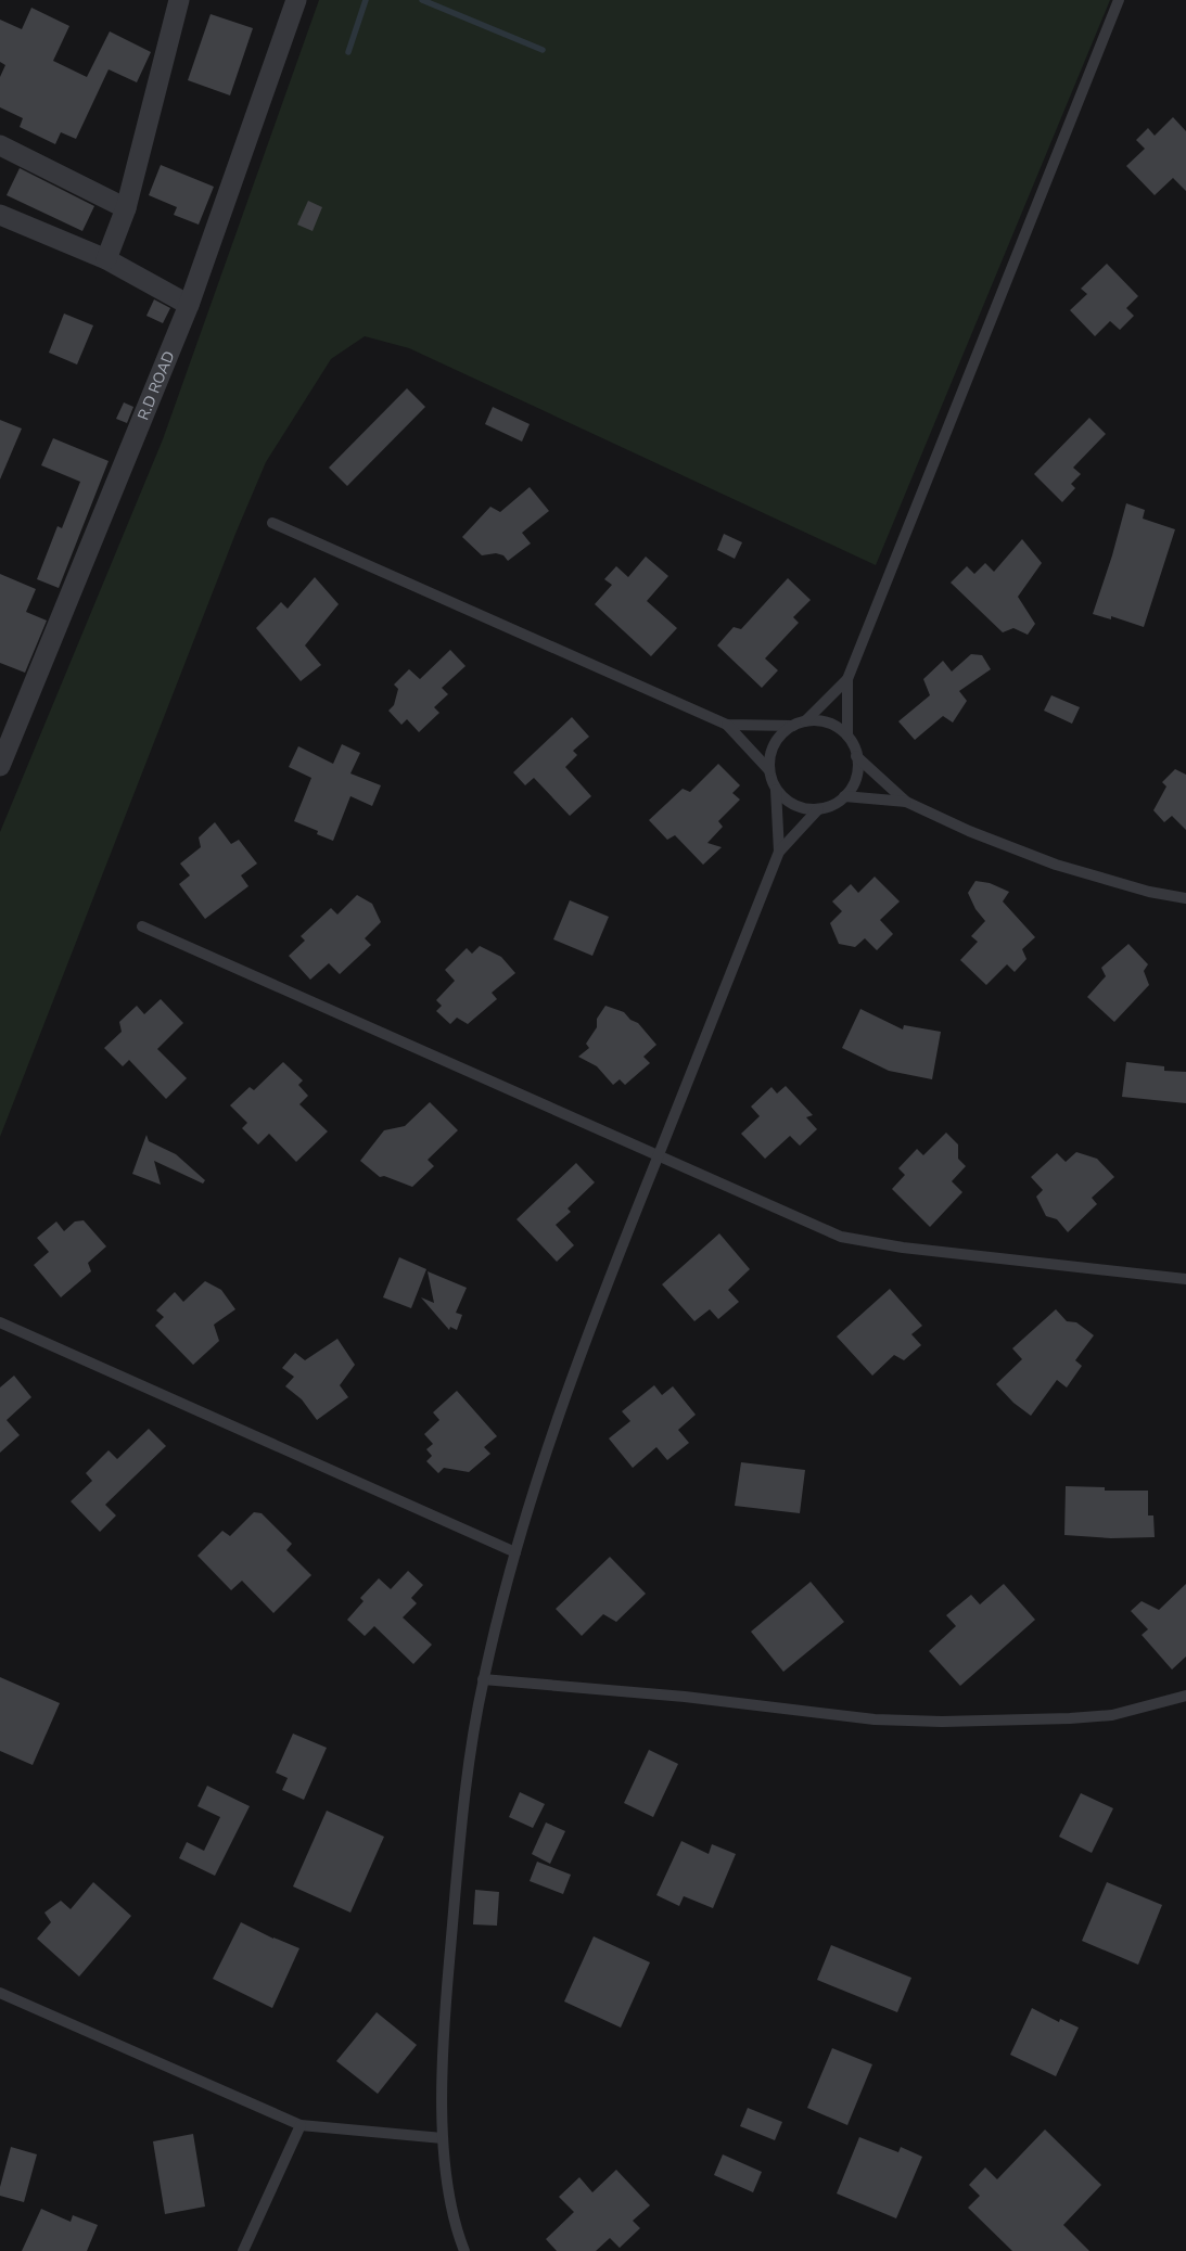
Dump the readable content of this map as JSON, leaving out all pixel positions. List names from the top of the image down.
{
  "streets": {
    "street": ["R.D ROAD"]
  }
}
